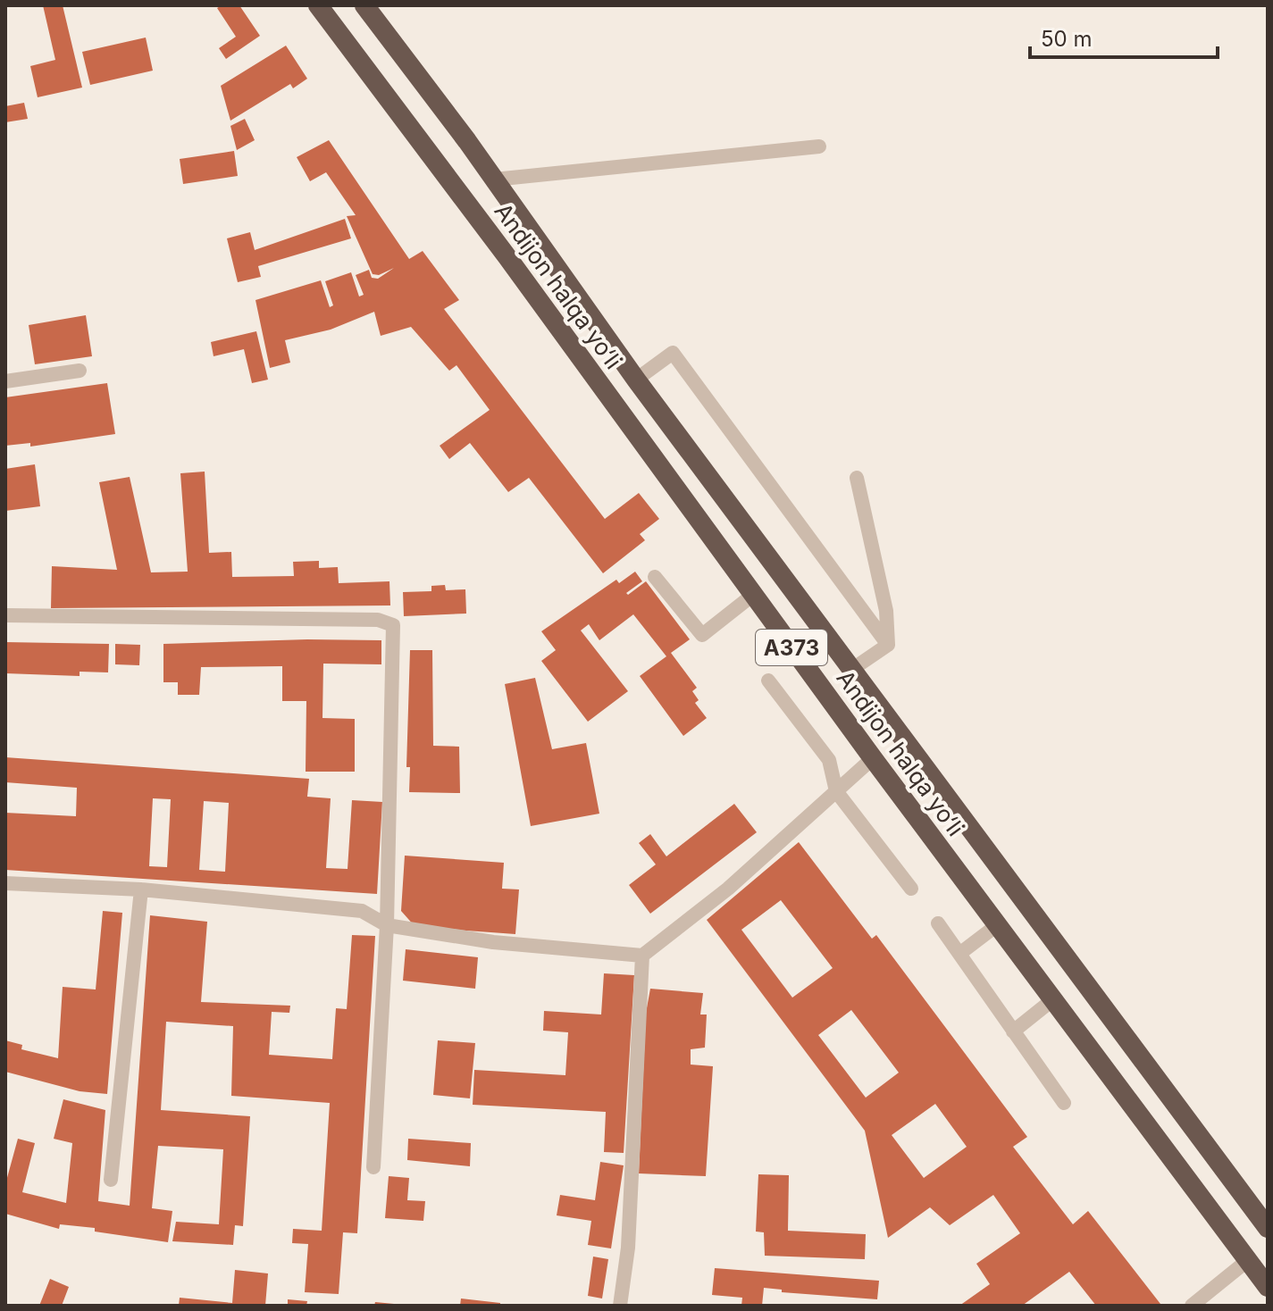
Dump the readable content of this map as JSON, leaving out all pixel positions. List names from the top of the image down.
{
  "streets": {
    "highway": ["Andijon halqa yo‘li", "A373"]
  },
  "scale_bar": "50 m"
}
